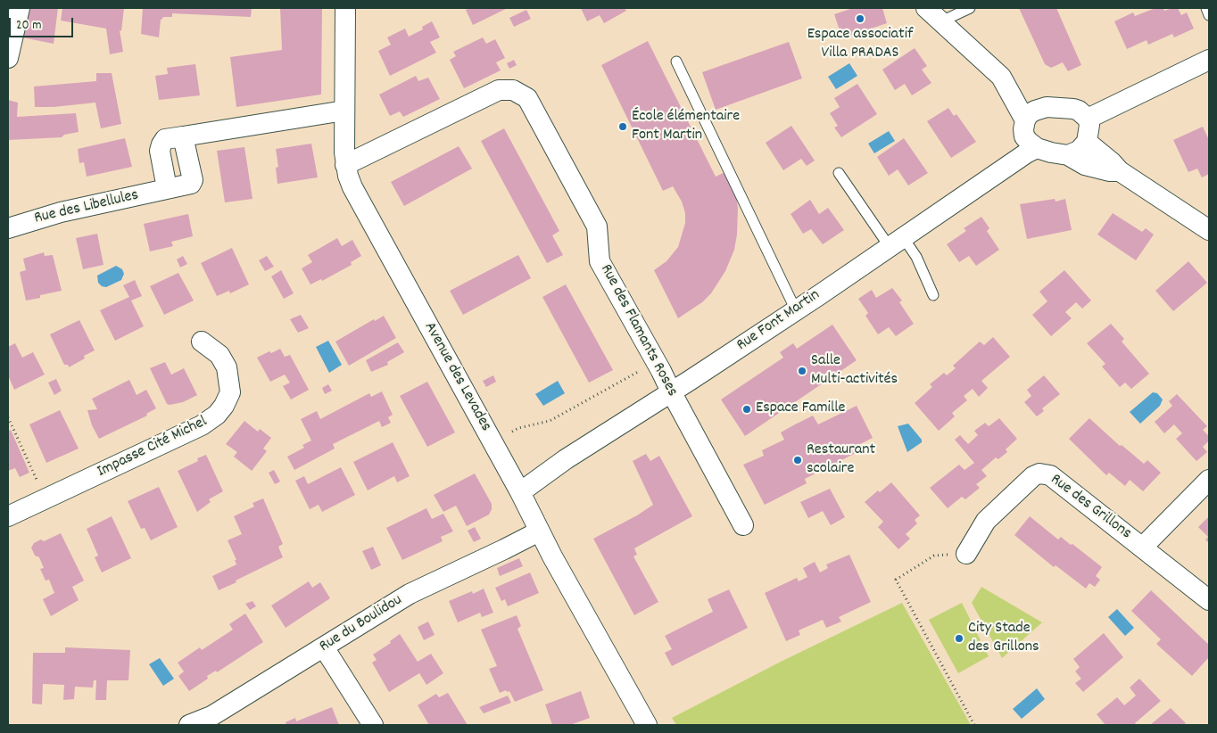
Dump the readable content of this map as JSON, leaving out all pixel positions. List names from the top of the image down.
{
  "streets": {
    "street": [
      "Rue des Libellules",
      "Rue Font Martin",
      "Rue des Flamants Roses",
      "Avenue des Levades",
      "Impasse Cité Michel",
      "Rue des Grillons",
      "Rue du Boulidou"
    ]
  },
  "crossings": [
    ["Rue Font Martin", "Rue des Flamants Roses"],
    ["Rue Font Martin", "Avenue des Levades"],
    ["Rue des Flamants Roses", "Avenue des Levades"],
    ["Avenue des Levades", "Rue du Boulidou"]
  ],
  "places": [
    "Espace associatif Villa PRADAS",
    "École élémentaire Font Martin",
    "Salle Multi-activités",
    "Espace Famille",
    "Restaurant scolaire",
    "City Stade des Grillons"
  ],
  "scale_bar": "20 m"
}
